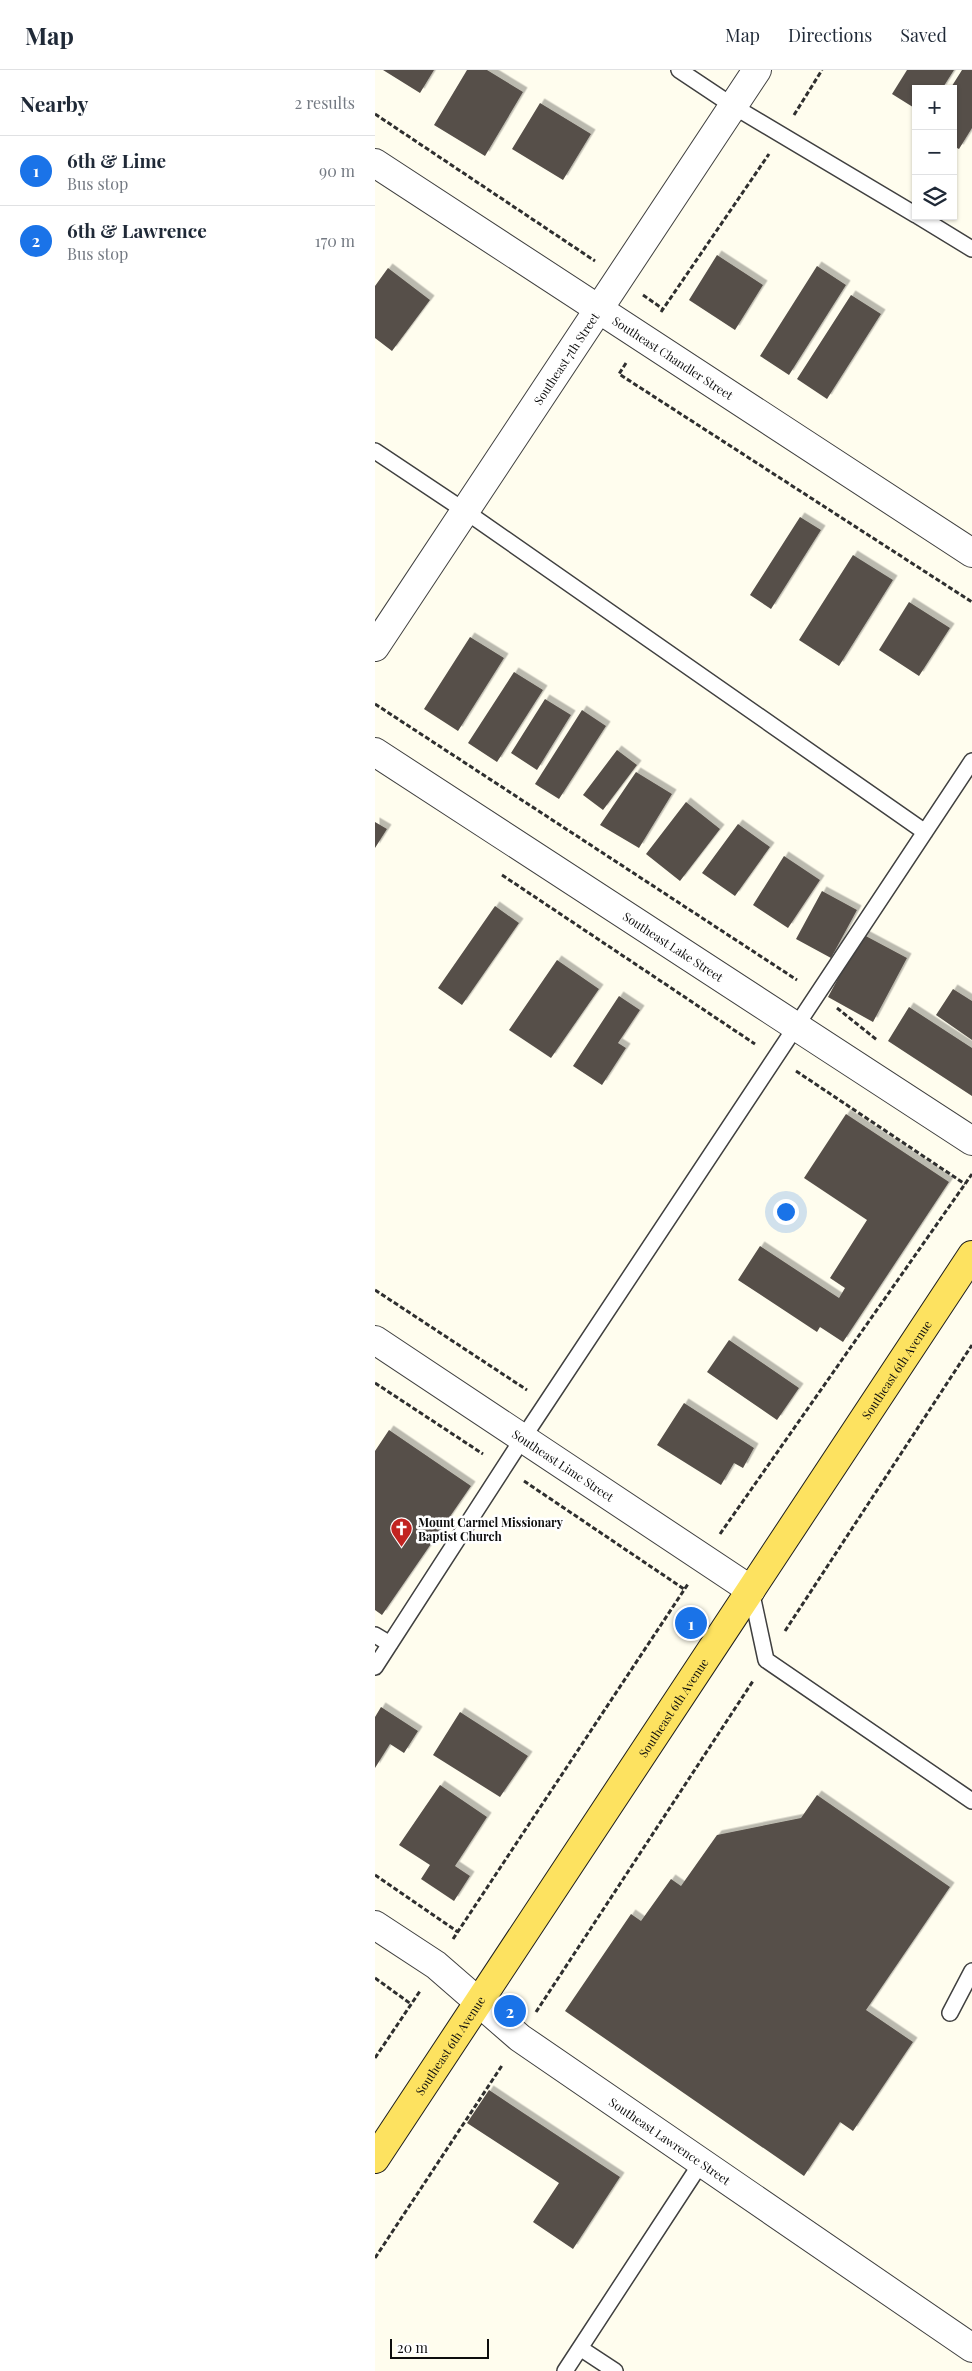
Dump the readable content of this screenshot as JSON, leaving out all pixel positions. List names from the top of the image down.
{
  "streets": {
    "main road": ["Southeast 6th Avenue"],
    "street": [
      "Southeast 7th Street",
      "Southeast Chandler Street",
      "Southeast Lake Street",
      "Southeast Lime Street",
      "Southeast Lawrence Street"
    ]
  },
  "crossings": [
    ["Southeast 7th Street", "Southeast Chandler Street"],
    ["Southeast 6th Avenue", "Southeast Lime Street"],
    ["Southeast 6th Avenue", "Southeast Lawrence Street"]
  ],
  "places": {
    "church": ["Mount Carmel Missionary Baptist Church"]
  },
  "scale_bar": "20 m",
  "page": {
    "header": "Map",
    "nav": ["Map", "Directions", "Saved"],
    "heading": ["Nearby", "2 results"],
    "map_buttons": ["+", "−"],
    "list": [
      {
        "mark": "1",
        "name": "6th & Lime",
        "note": "Bus stop",
        "value": "90 m"
      },
      {
        "mark": "2",
        "name": "6th & Lawrence",
        "note": "Bus stop",
        "value": "170 m"
      }
    ],
    "pins": ["1", "2"],
    "scale": "20 m"
  }
}
